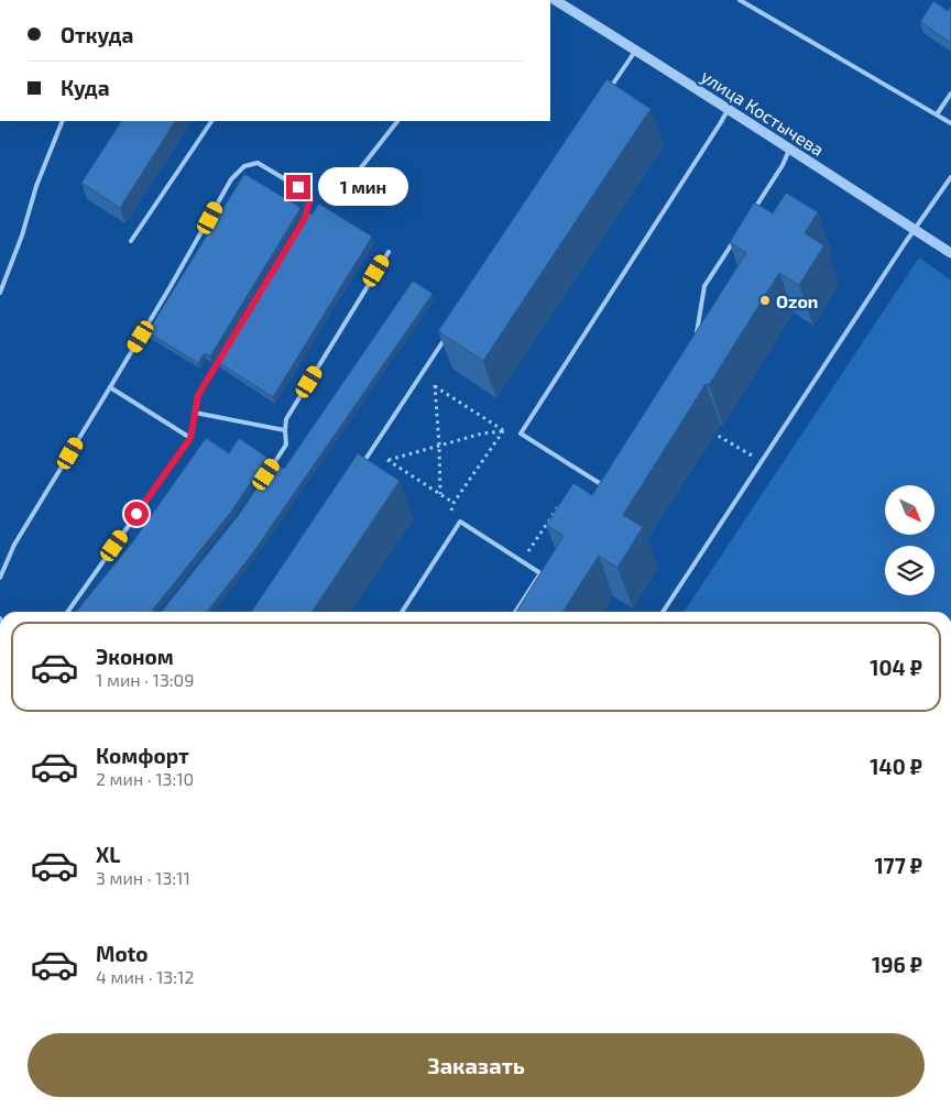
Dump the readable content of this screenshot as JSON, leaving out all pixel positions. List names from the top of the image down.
{
  "streets": {
    "street": ["улица Костычева"]
  },
  "places": ["Ozon"],
  "north": "bottom right",
  "page": {
    "banner": ["Откуда", "Куда"],
    "bubble": "1 мин",
    "list": [
      {
        "name": "Эконом",
        "note": "1 мин · 13:09",
        "value": "104 ₽"
      },
      {
        "name": "Комфорт",
        "note": "2 мин · 13:10",
        "value": "140 ₽"
      },
      {
        "name": "XL",
        "note": "3 мин · 13:11",
        "value": "177 ₽"
      },
      {
        "name": "Moto",
        "note": "4 мин · 13:12",
        "value": "196 ₽"
      }
    ],
    "buttons": "Заказать"
  }
}
